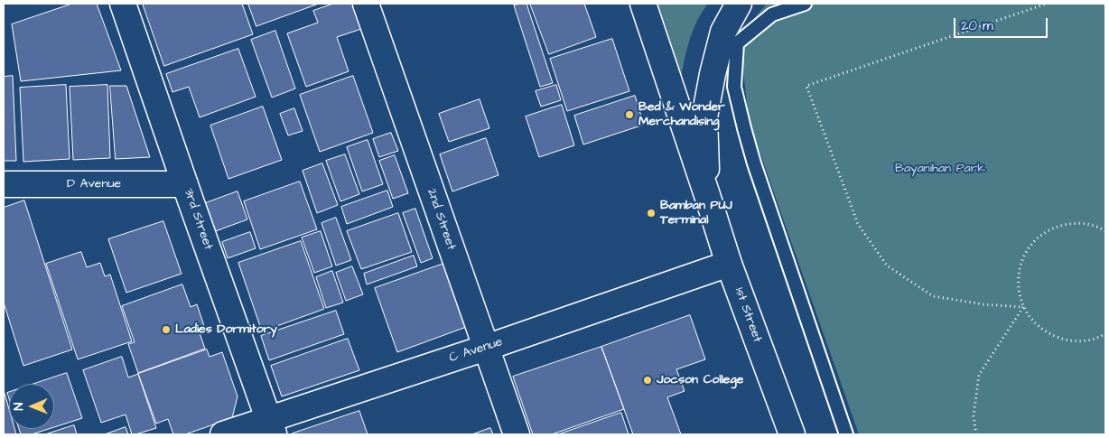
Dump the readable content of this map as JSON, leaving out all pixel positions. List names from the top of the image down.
{
  "streets": {
    "street": [
      "D Avenue",
      "3rd Street",
      "2nd Street",
      "1st Street",
      "C Avenue"
    ]
  },
  "crossings": [
    ["D Avenue", "3rd Street"],
    ["3rd Street", "C Avenue"],
    ["2nd Street", "C Avenue"],
    ["1st Street", "C Avenue"]
  ],
  "parks": ["Bayanihan Park"],
  "places": [
    "Bed & Wonder Merchandising",
    "Bamban PUJ Terminal",
    "Ladies Dormitory",
    "Jocson College"
  ],
  "scale_bar": "20 m",
  "north": "left"
}
